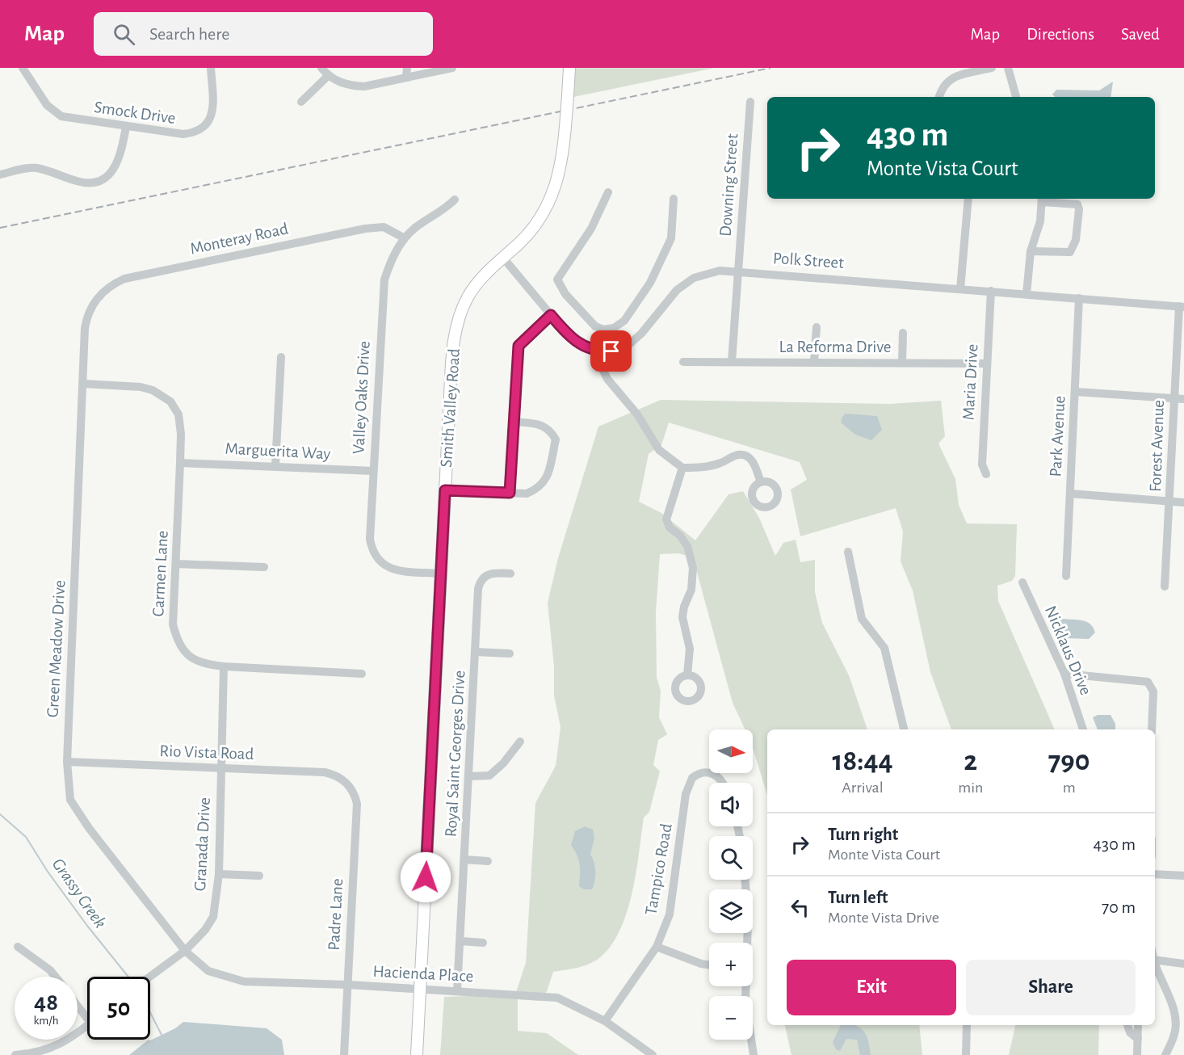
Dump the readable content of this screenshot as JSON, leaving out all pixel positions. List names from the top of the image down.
{
  "streets": {
    "main road": ["Smith Valley Road"],
    "street": [
      "Smock Drive",
      "Downing Street",
      "Monteray Road",
      "Polk Street",
      "La Reforma Drive",
      "Maria Drive",
      "Valley Oaks Drive",
      "Park Avenue",
      "Forest Avenue",
      "Marguerita Way",
      "Carmen Lane",
      "Green Meadow Drive",
      "Nicklaus Drive",
      "Rio Vista Road",
      "Royal Saint Georges Drive",
      "Granada Drive",
      "Tampico Road",
      "Padre Lane",
      "Hacienda Place"
    ]
  },
  "crossings": [
    ["Downing Street", "Polk Street"],
    ["Downing Street", "La Reforma Drive"],
    ["Monteray Road", "Valley Oaks Drive"],
    ["Monteray Road", "Green Meadow Drive"],
    ["Polk Street", "Maria Drive"],
    ["Polk Street", "Smith Valley Road"],
    ["Polk Street", "Park Avenue"],
    ["Polk Street", "Forest Avenue"],
    ["La Reforma Drive", "Maria Drive"],
    ["Valley Oaks Drive", "Smith Valley Road"],
    ["Valley Oaks Drive", "Marguerita Way"],
    ["Smith Valley Road", "Hacienda Place"],
    ["Marguerita Way", "Carmen Lane"],
    ["Carmen Lane", "Green Meadow Drive"],
    ["Carmen Lane", "Granada Drive"],
    ["Green Meadow Drive", "Rio Vista Road"],
    ["Green Meadow Drive", "Granada Drive"],
    ["Green Meadow Drive", "Hacienda Place"],
    ["Rio Vista Road", "Granada Drive"],
    ["Rio Vista Road", "Padre Lane"],
    ["Royal Saint Georges Drive", "Hacienda Place"],
    ["Granada Drive", "Hacienda Place"],
    ["Tampico Road", "Hacienda Place"],
    ["Padre Lane", "Hacienda Place"]
  ],
  "water": ["Grassy Creek"],
  "north": "right",
  "page": {
    "header": "Map",
    "search": "Search here",
    "nav": ["Map", "Directions", "Saved"],
    "turn": ["430 m", "Monte Vista Court"],
    "map_buttons": ["+", "−"],
    "eta": [
      "18:44",
      "Arrival",
      "2",
      "min",
      "790",
      "m"
    ],
    "list": [
      {
        "name": "Turn right",
        "note": "Monte Vista Court",
        "value": "430 m"
      },
      {
        "name": "Turn left",
        "note": "Monte Vista Drive",
        "value": "70 m"
      }
    ],
    "buttons": ["Exit", "Share"],
    "speed": "48 km/h",
    "limit": "50"
  }
}
